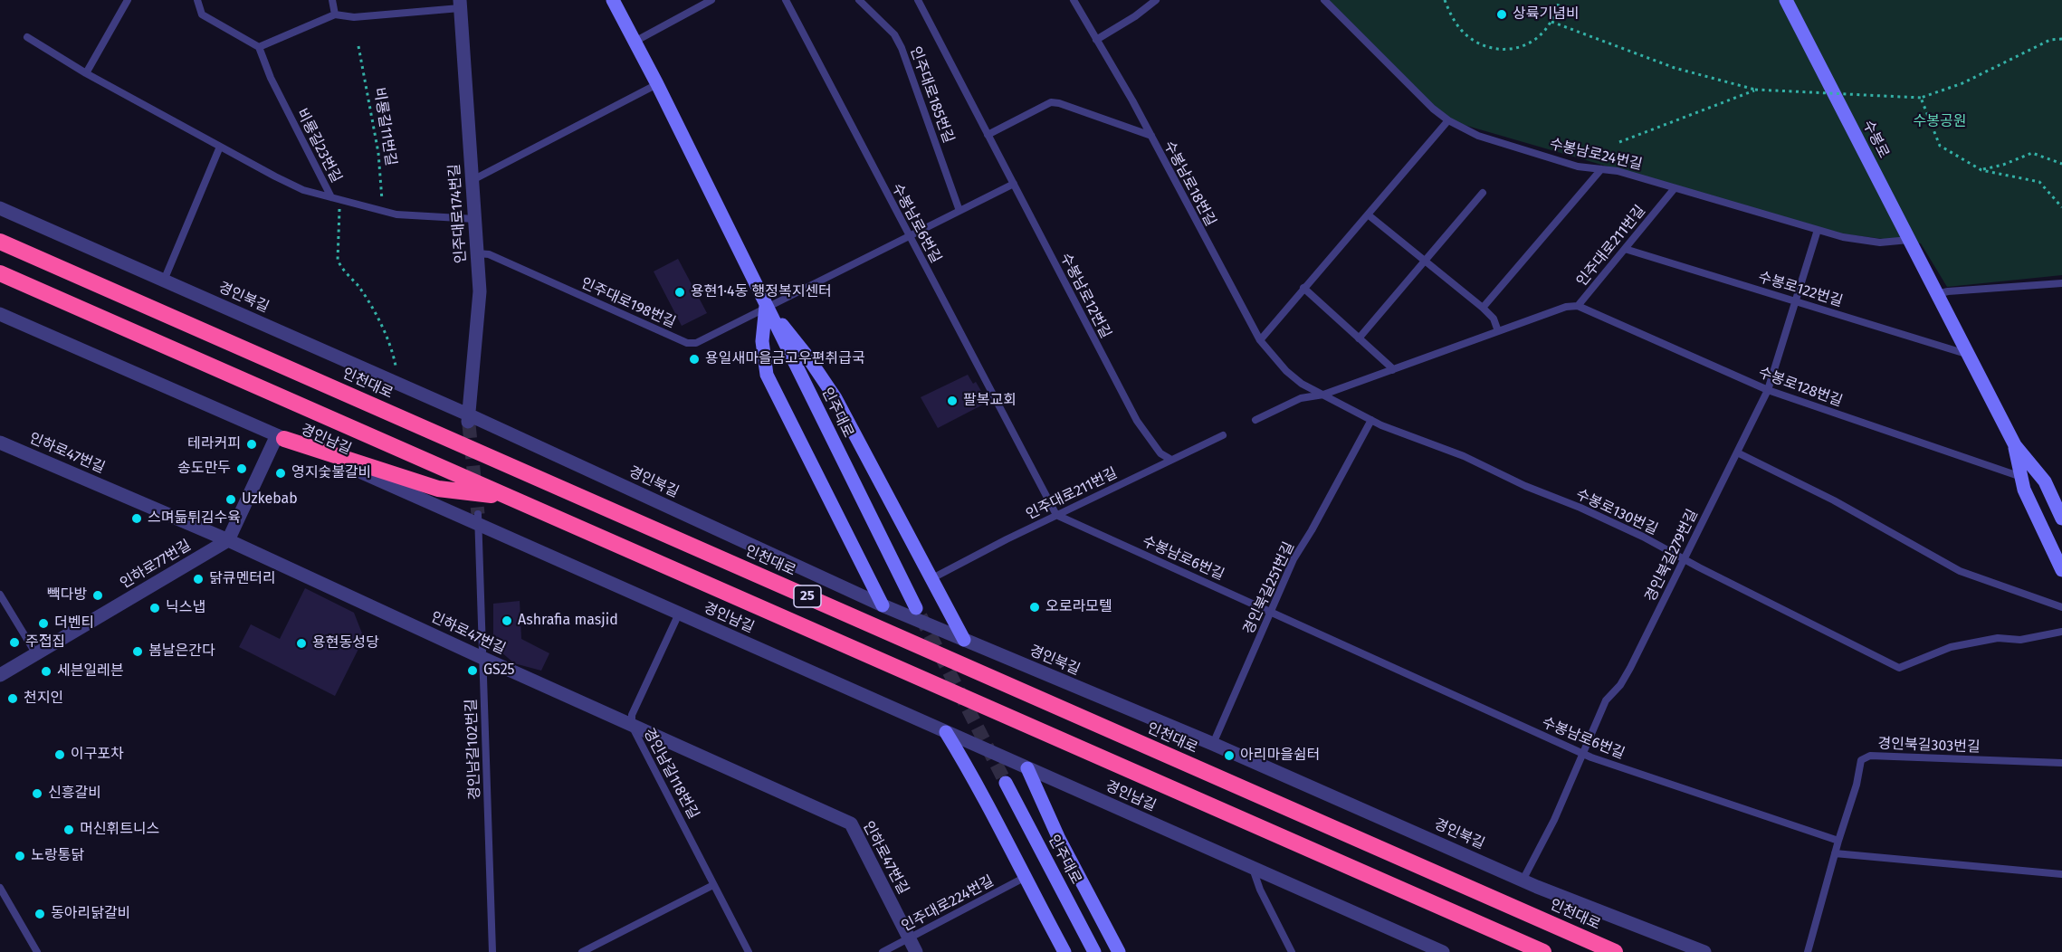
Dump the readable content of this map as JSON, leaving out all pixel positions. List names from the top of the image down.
{
  "streets": {
    "highway": ["인천대로", "25"],
    "street": [
      "수봉로",
      "인주대로174번길",
      "경인북길",
      "인주대로",
      "경인남길",
      "인하로47번길",
      "인하로77번길"
    ],
    "lane": [
      "인주대로185번길",
      "비룡길23번길",
      "수봉남로24번길",
      "수봉남로18번길",
      "수봉남로6번길",
      "인주대로211번길",
      "수봉로122번길",
      "수봉남로12번길",
      "인주대로198번길",
      "수봉로128번길",
      "수봉로130번길",
      "경인북길279번길",
      "경인북길251번길",
      "경인북길303번길",
      "경인남길102번길",
      "경인남길118번길",
      "인주대로224번길"
    ],
    "path": ["비룡길11번길"]
  },
  "crossings": [
    ["인주대로185번길", "인주대로198번길"],
    ["수봉로", "수봉남로24번길"],
    ["수봉로", "수봉로122번길"],
    ["수봉로", "수봉로128번길"],
    ["수봉남로24번길", "인주대로211번길"],
    ["수봉남로24번길", "경인북길279번길"],
    ["수봉남로18번길", "인주대로211번길"],
    ["수봉남로18번길", "수봉로130번길"],
    ["인주대로174번길", "경인북길"],
    ["인주대로174번길", "인주대로198번길"],
    ["수봉남로6번길", "인주대로211번길"],
    ["수봉남로6번길", "인주대로198번길"],
    ["수봉남로6번길", "경인북길279번길"],
    ["수봉남로6번길", "경인북길251번길"],
    ["수봉남로6번길", "경인북길303번길"],
    ["인주대로211번길", "수봉로122번길"],
    ["인주대로211번길", "수봉남로12번길"],
    ["인주대로211번길", "수봉로128번길"],
    ["인주대로211번길", "수봉로130번길"],
    ["수봉로122번길", "경인북길279번길"],
    ["수봉남로12번길", "인주대로198번길"],
    ["경인북길", "경인북길279번길"],
    ["경인북길", "경인북길251번길"],
    ["인주대로198번길", "인주대로"],
    ["수봉로128번길", "경인북길279번길"],
    ["경인남길", "경인남길102번길"],
    ["경인남길", "경인남길118번길"],
    ["인하로47번길", "인하로77번길"],
    ["인하로47번길", "경인남길102번길"],
    ["인하로47번길", "경인남길118번길"],
    ["인하로47번길", "인주대로224번길"],
    ["수봉로130번길", "경인북길279번길"],
    ["수봉로130번길", "경인북길251번길"]
  ],
  "parks": ["수봉공원"],
  "places": [
    "상륙기념비",
    "용현1·4동 행정복지센터",
    "용일새마을금고우편취급국",
    "팔복교회",
    "테라커피",
    "송도만두",
    "영지숯불갈비",
    "Uzkebab",
    "스며듦튀김수육",
    "닭큐멘터리",
    "빽다방",
    "오로라모텔",
    "닉스냅",
    "Ashrafia masjid",
    "더벤티",
    "주접집",
    "용현동성당",
    "봄날은간다",
    "GS25",
    "세븐일레븐",
    "천지인",
    "이구포차",
    "아리마을쉼터",
    "신흥갈비",
    "머신휘트니스",
    "노랑통닭",
    "동아리닭갈비"
  ]
}
